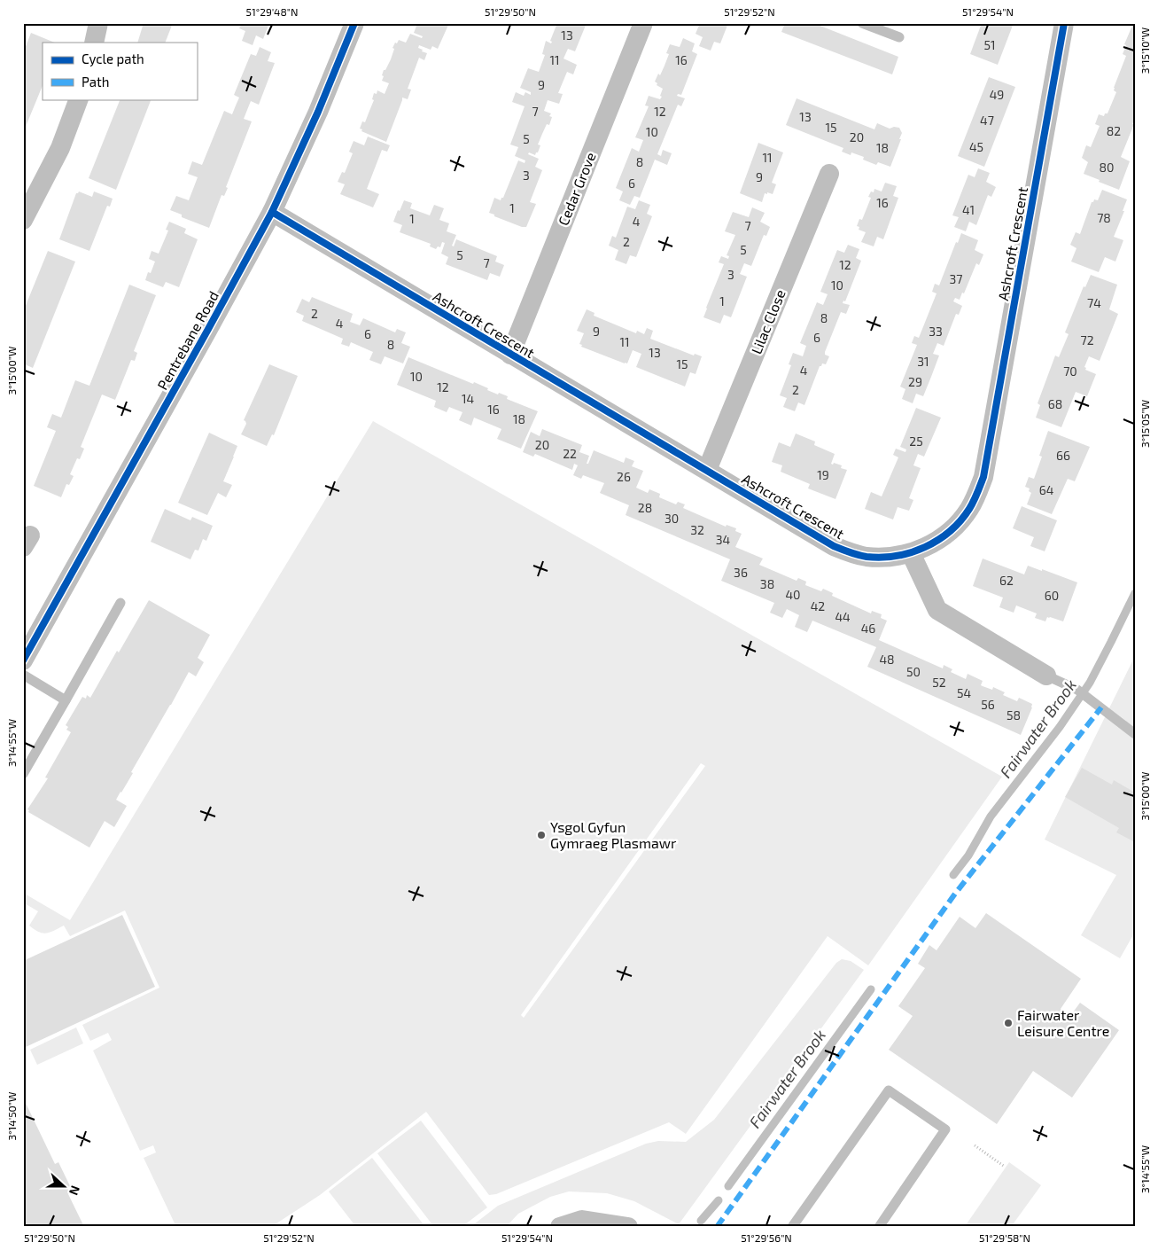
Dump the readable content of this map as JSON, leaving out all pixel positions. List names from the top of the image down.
{
  "streets": {
    "street": [
      "Cedar Grove",
      "Ashcroft Crescent",
      "Lilac Close",
      "Pentrebane Road"
    ]
  },
  "crossings": [
    ["Cedar Grove", "Ashcroft Crescent"],
    ["Ashcroft Crescent", "Lilac Close"],
    ["Ashcroft Crescent", "Pentrebane Road"]
  ],
  "water": ["Fairwater Brook"],
  "places": ["Ysgol Gyfun Gymraeg Plasmawr", "Fairwater Leisure Centre"],
  "house_numbers": [
    "13",
    "51",
    "11",
    "16",
    "9",
    "49",
    "7",
    "12",
    "13",
    "47",
    "15",
    "82",
    "10",
    "20",
    "5",
    "45",
    "18",
    "11",
    "8",
    "80",
    "3",
    "9",
    "6",
    "16",
    "1",
    "41",
    "78",
    "1",
    "4",
    "7",
    "2",
    "5",
    "5",
    "7",
    "12",
    "3",
    "37",
    "10",
    "1",
    "74",
    "2",
    "8",
    "4",
    "9",
    "33",
    "6",
    "6",
    "72",
    "11",
    "8",
    "13",
    "31",
    "15",
    "4",
    "70",
    "10",
    "29",
    "12",
    "2",
    "14",
    "68",
    "16",
    "18",
    "25",
    "20",
    "22",
    "66",
    "19",
    "26",
    "64",
    "28",
    "30",
    "32",
    "34",
    "36",
    "62",
    "38",
    "40",
    "60",
    "42",
    "44",
    "46",
    "48",
    "50",
    "52",
    "54",
    "56",
    "58"
  ],
  "legend": ["Cycle path", "Path"],
  "north": "right",
  "coordinates": [
    "51°29'48\"N",
    "51°29'50\"N",
    "51°29'52\"N",
    "51°29'54\"N",
    "3°15'10\"W",
    "3°15'00\"W",
    "3°15'05\"W",
    "3°14'55\"W",
    "3°14'50\"W",
    "51°29'56\"N",
    "51°29'58\"N"
  ]
}
